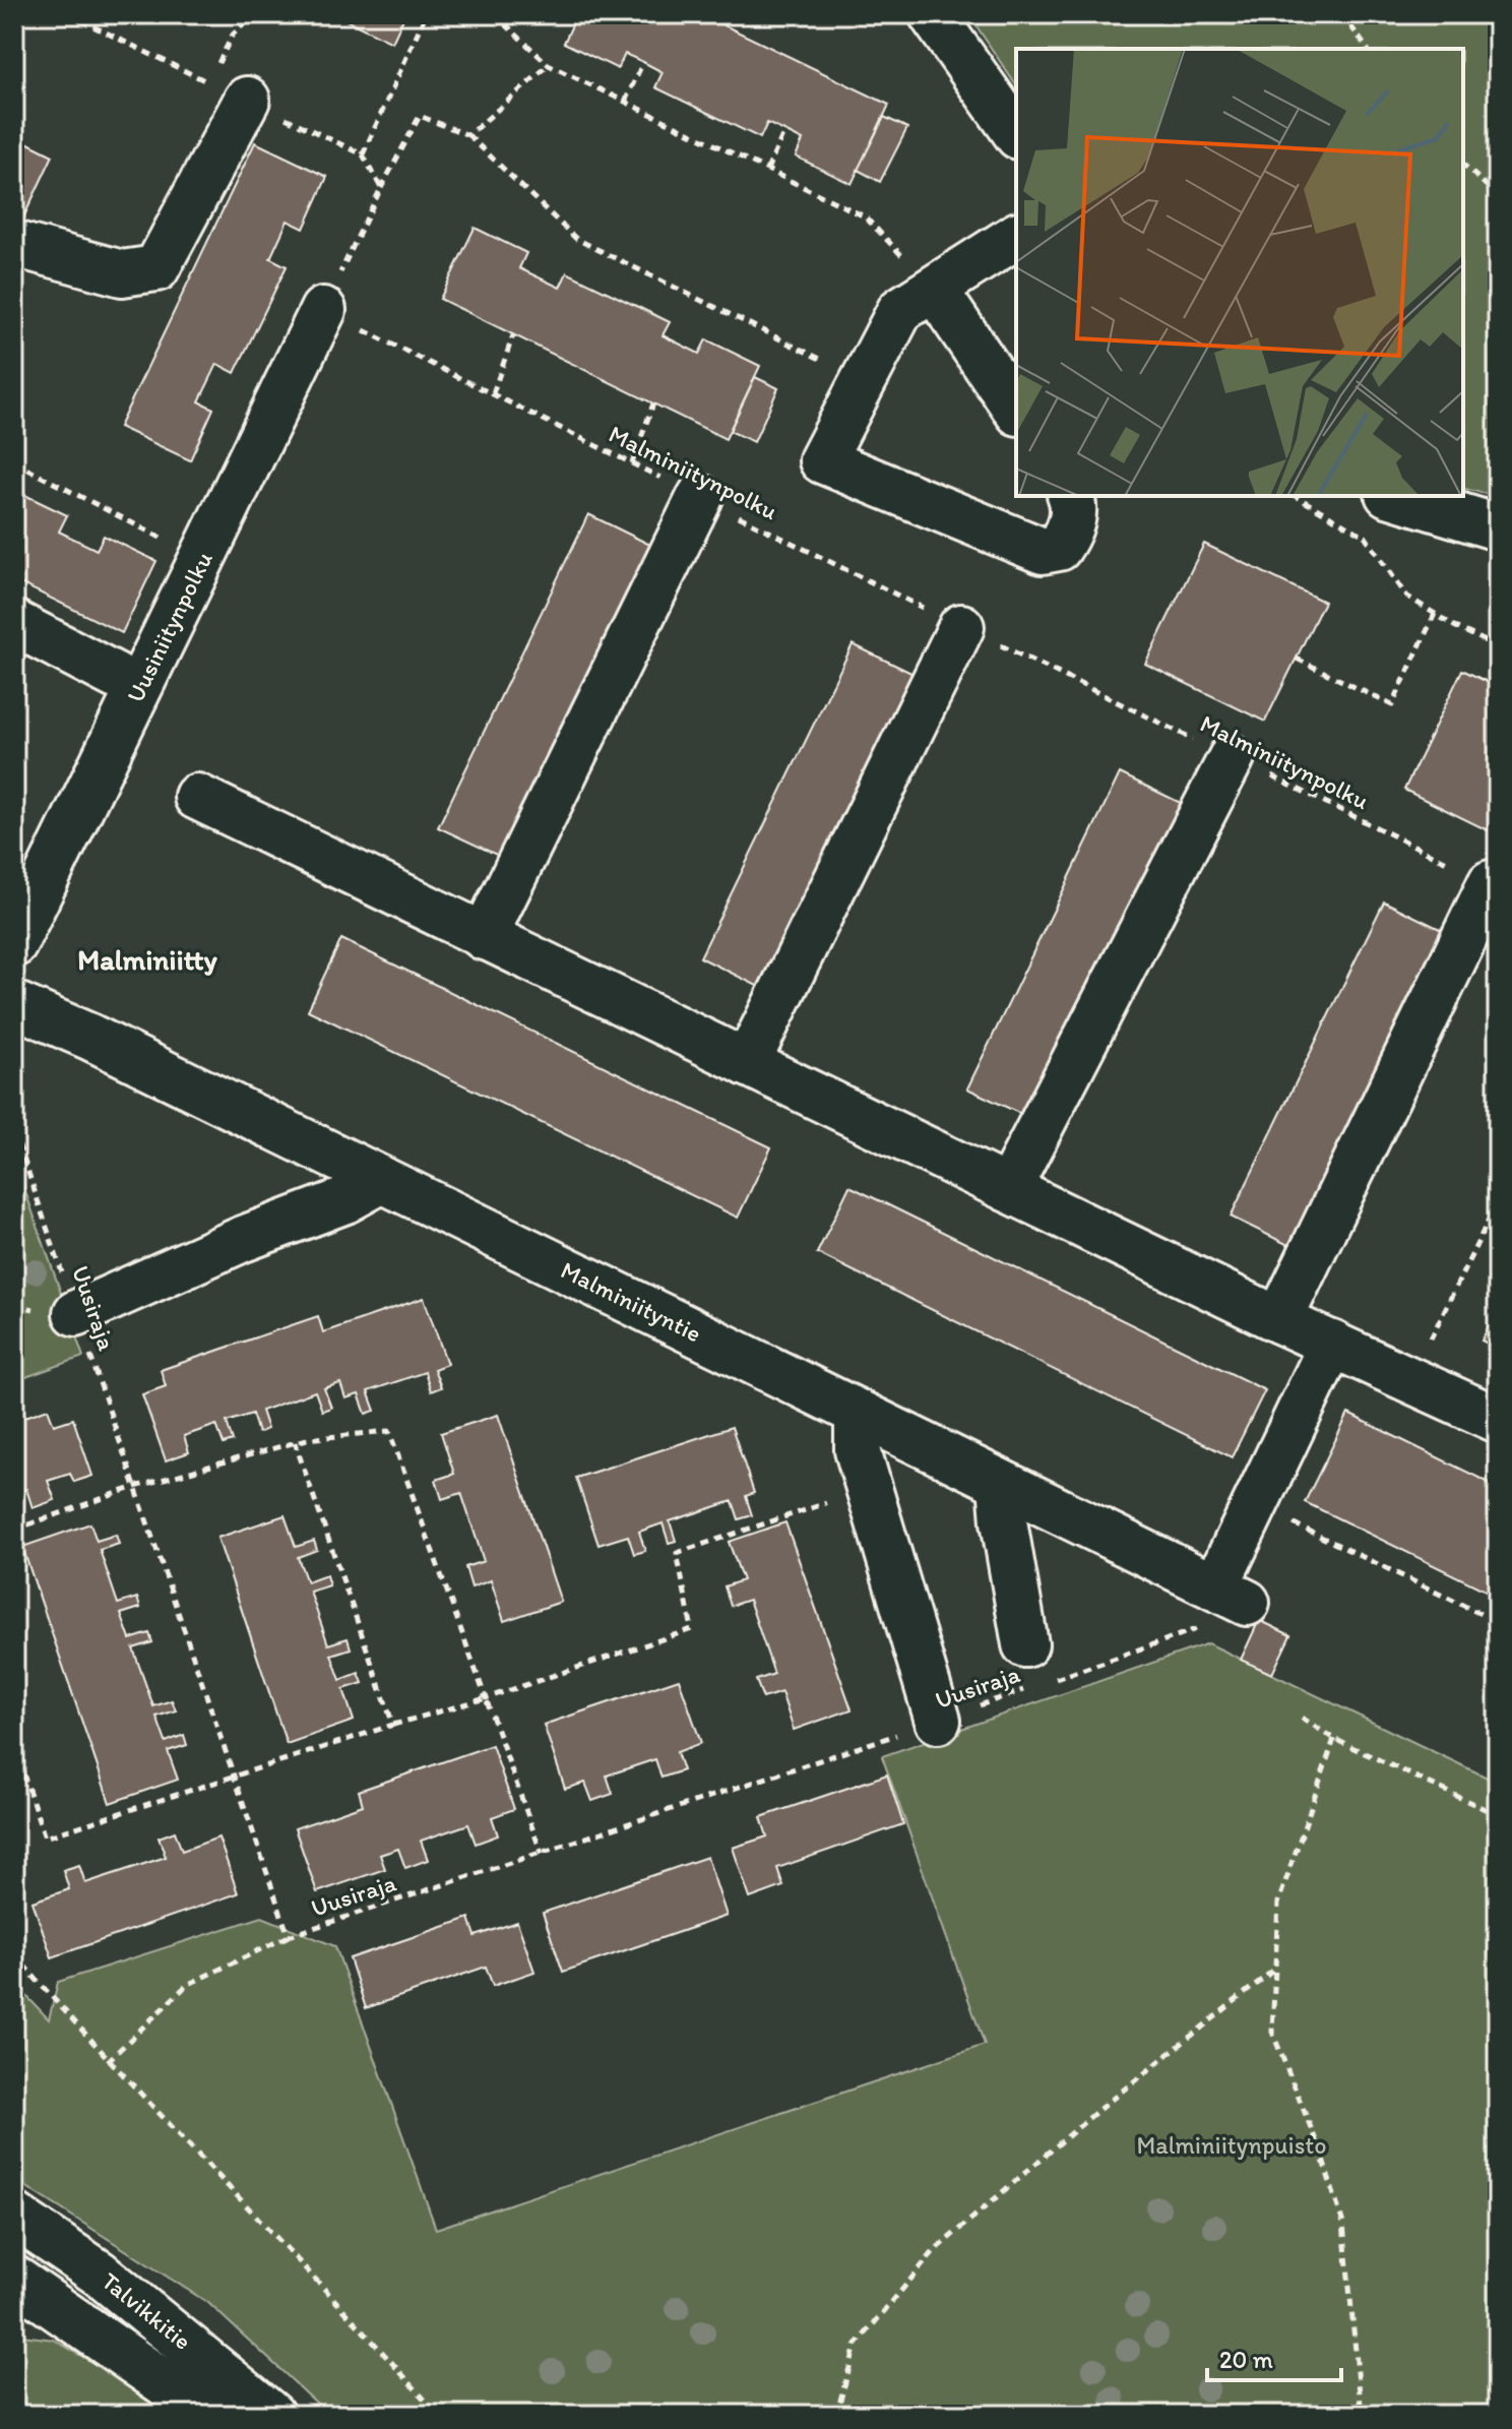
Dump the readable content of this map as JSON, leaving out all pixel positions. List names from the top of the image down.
{
  "streets": {
    "street": ["Uusiniitynpolku", "Malminiityntie", "Talvikkitie"],
    "path": ["Malminiitynpolku", "Uusiraja"]
  },
  "crossings": [
    ["Malminiitynpolku", "Uusiniitynpolku"],
    ["Malminiityntie", "Uusiraja"]
  ],
  "districts": ["Malminiitty"],
  "parks": ["Malminiitynpuisto"],
  "scale_bar": "20 m"
}
